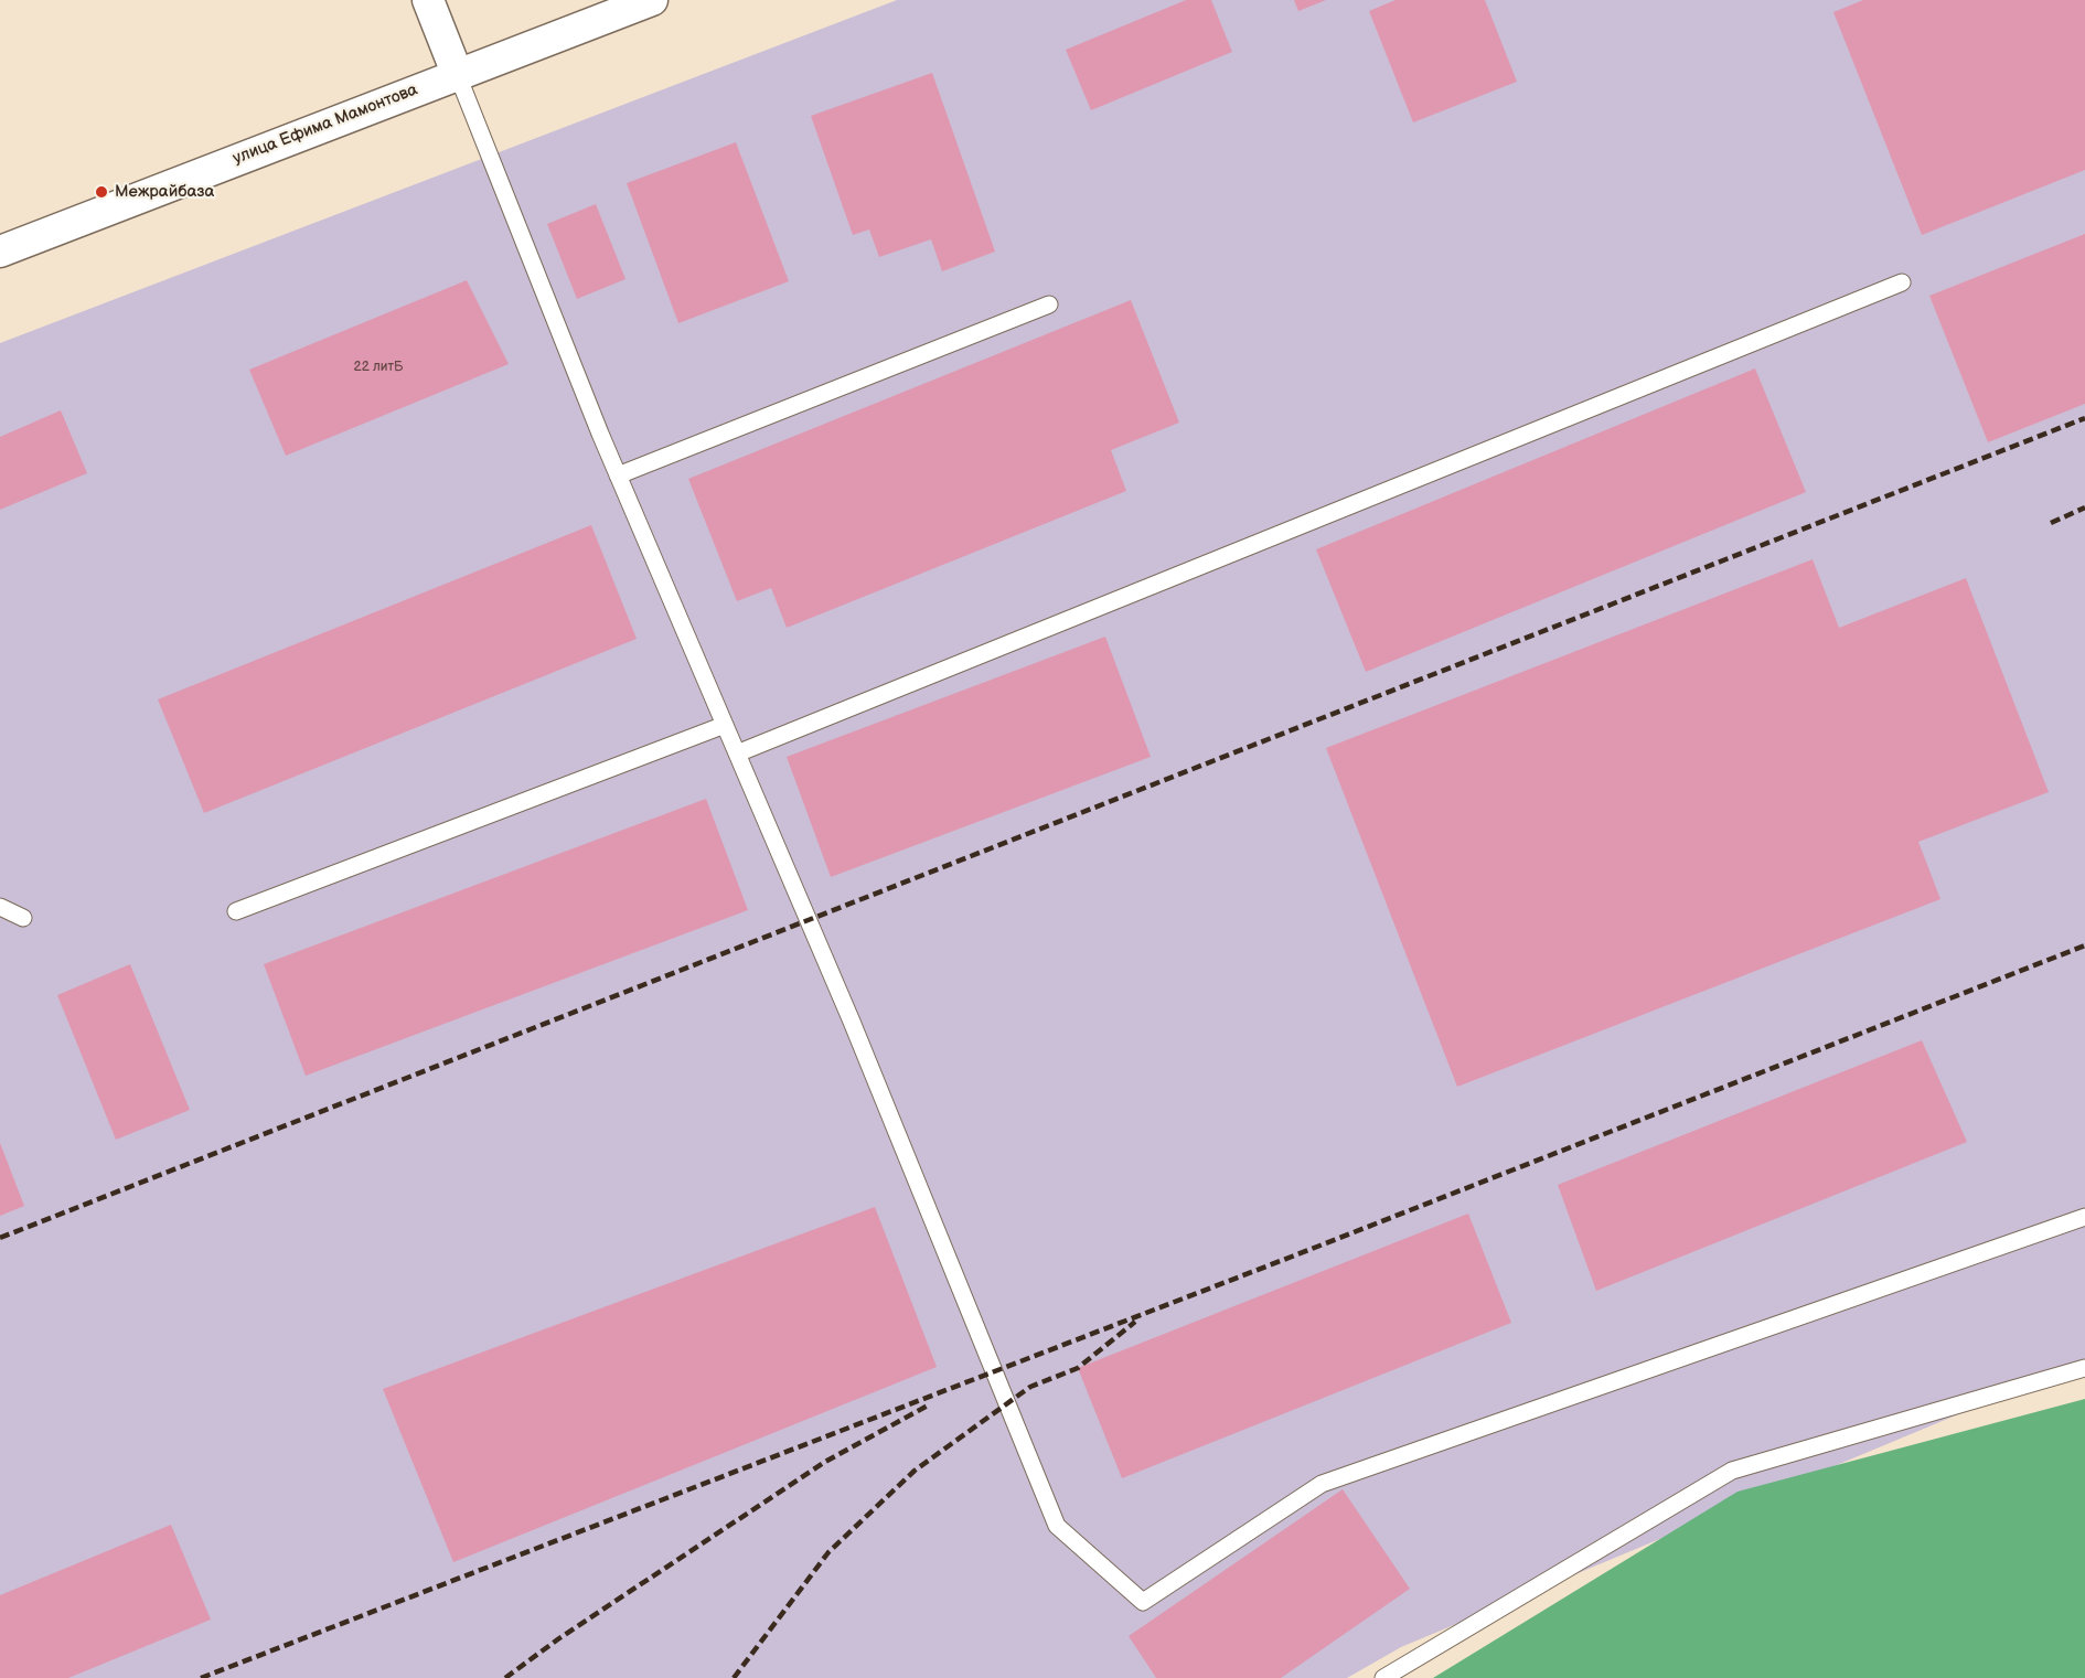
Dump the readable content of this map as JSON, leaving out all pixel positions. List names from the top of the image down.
{
  "streets": {
    "street": ["улица Ефима Мамонтова"]
  },
  "places": ["Межрайбаза"],
  "house_numbers": ["22 литБ"]
}
